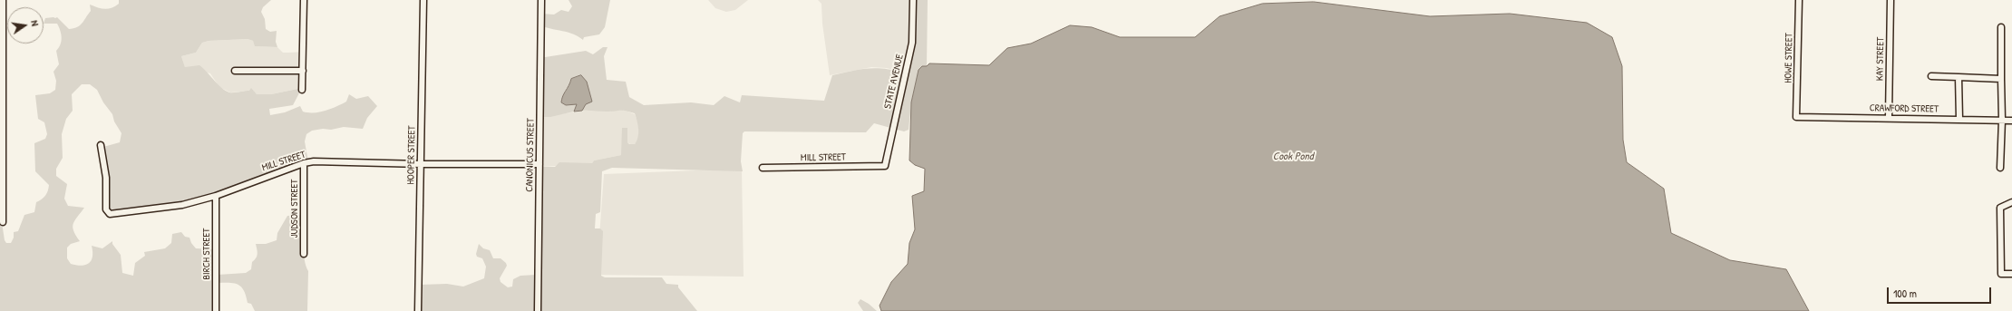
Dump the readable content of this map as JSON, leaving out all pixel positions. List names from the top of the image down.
{
  "streets": {
    "street": [
      "HOWE STREET",
      "KAY STREET",
      "STATE AVENUE",
      "CRAWFORD STREET",
      "HOOPER STREET",
      "CANONICUS STREET",
      "MILL STREET",
      "JUDSON STREET",
      "BIRCH STREET"
    ]
  },
  "crossings": [
    ["HOWE STREET", "CRAWFORD STREET"],
    ["KAY STREET", "CRAWFORD STREET"],
    ["STATE AVENUE", "MILL STREET"],
    ["HOOPER STREET", "MILL STREET"],
    ["CANONICUS STREET", "MILL STREET"],
    ["MILL STREET", "JUDSON STREET"],
    ["MILL STREET", "BIRCH STREET"]
  ],
  "water": ["Cook Pond"],
  "scale_bar": "100 m",
  "north": "right"
}
